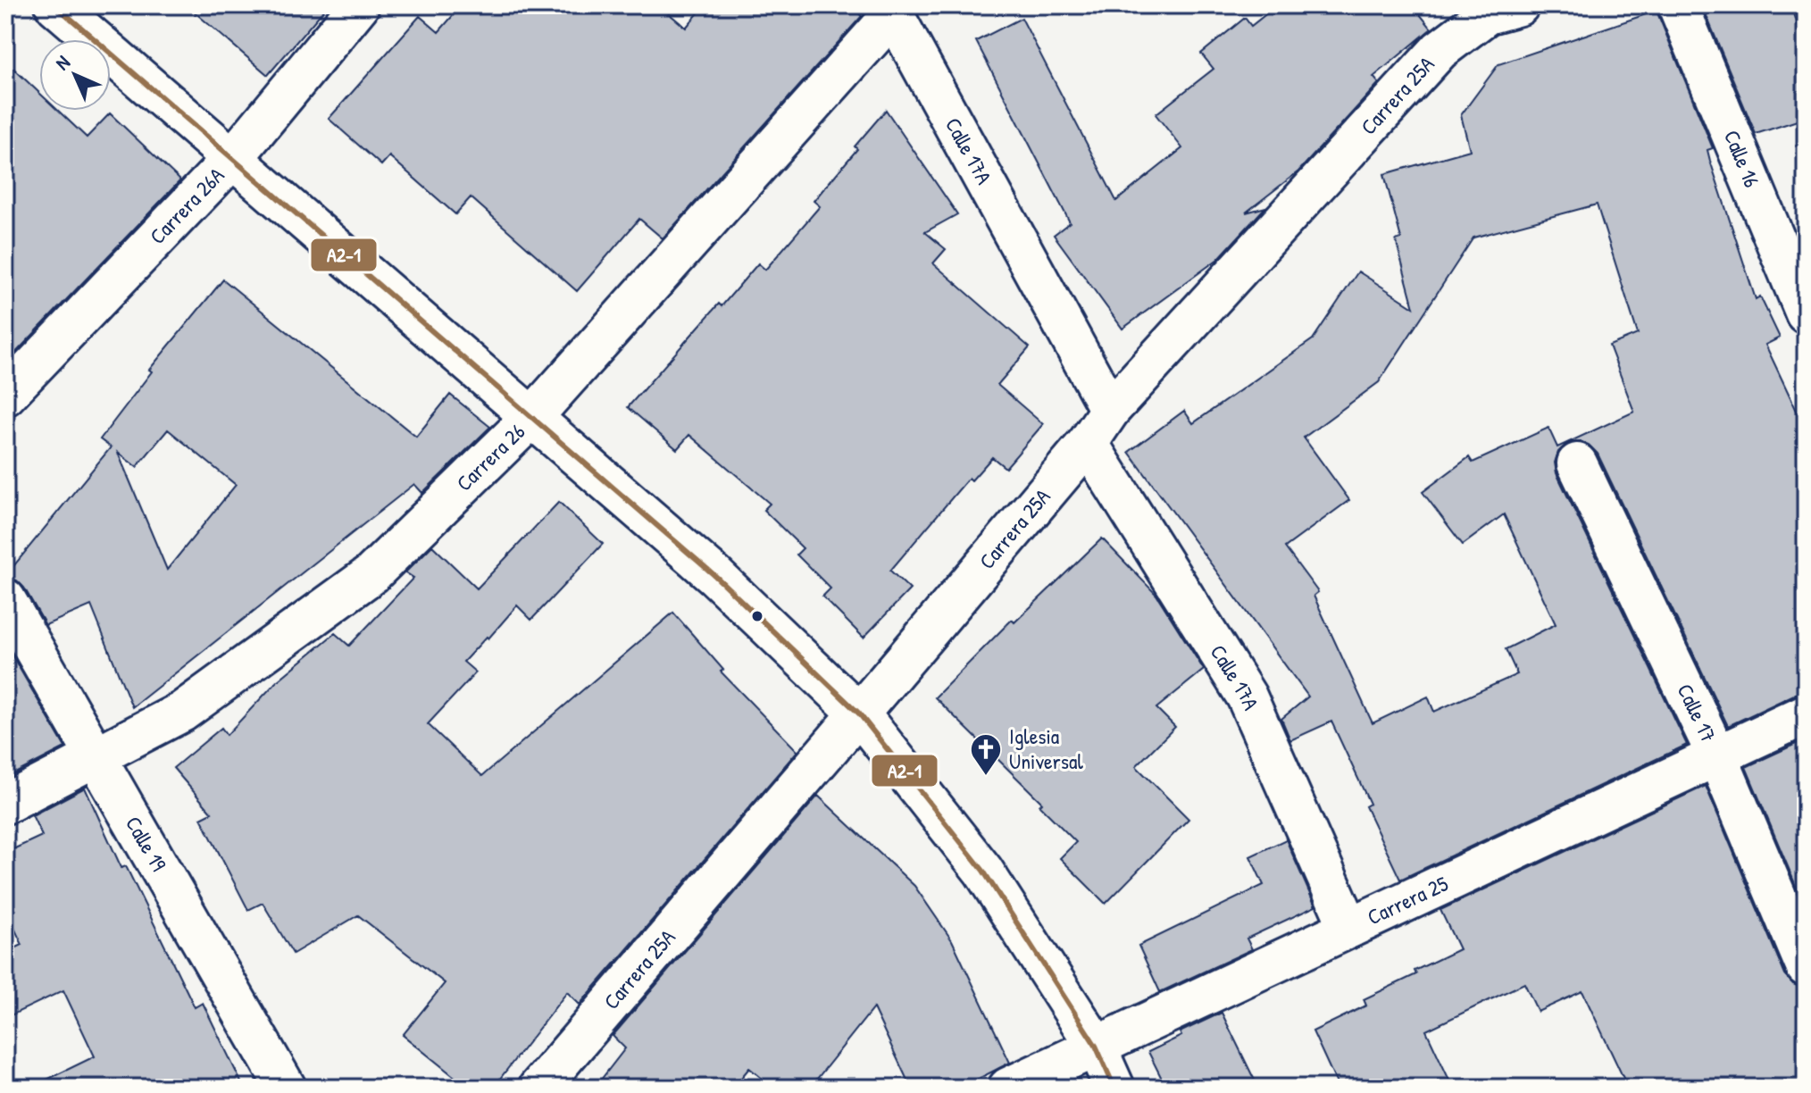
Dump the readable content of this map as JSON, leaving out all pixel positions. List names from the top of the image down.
{
  "streets": {
    "street": [
      "Carrera 25A",
      "Calle 17A",
      "Calle 16",
      "Carrera 26A",
      "Carrera 26",
      "Calle 17",
      "Calle 19",
      "Carrera 25"
    ]
  },
  "crossings": [
    ["Carrera 25A", "Calle 17A"],
    ["Calle 17A", "Carrera 26"],
    ["Calle 17A", "Carrera 25"],
    ["Carrera 26", "Calle 19"],
    ["Calle 17", "Carrera 25"]
  ],
  "places": {
    "church": ["Iglesia Universal"]
  },
  "lines": ["transit line A2-1"],
  "north": "top left"
}
